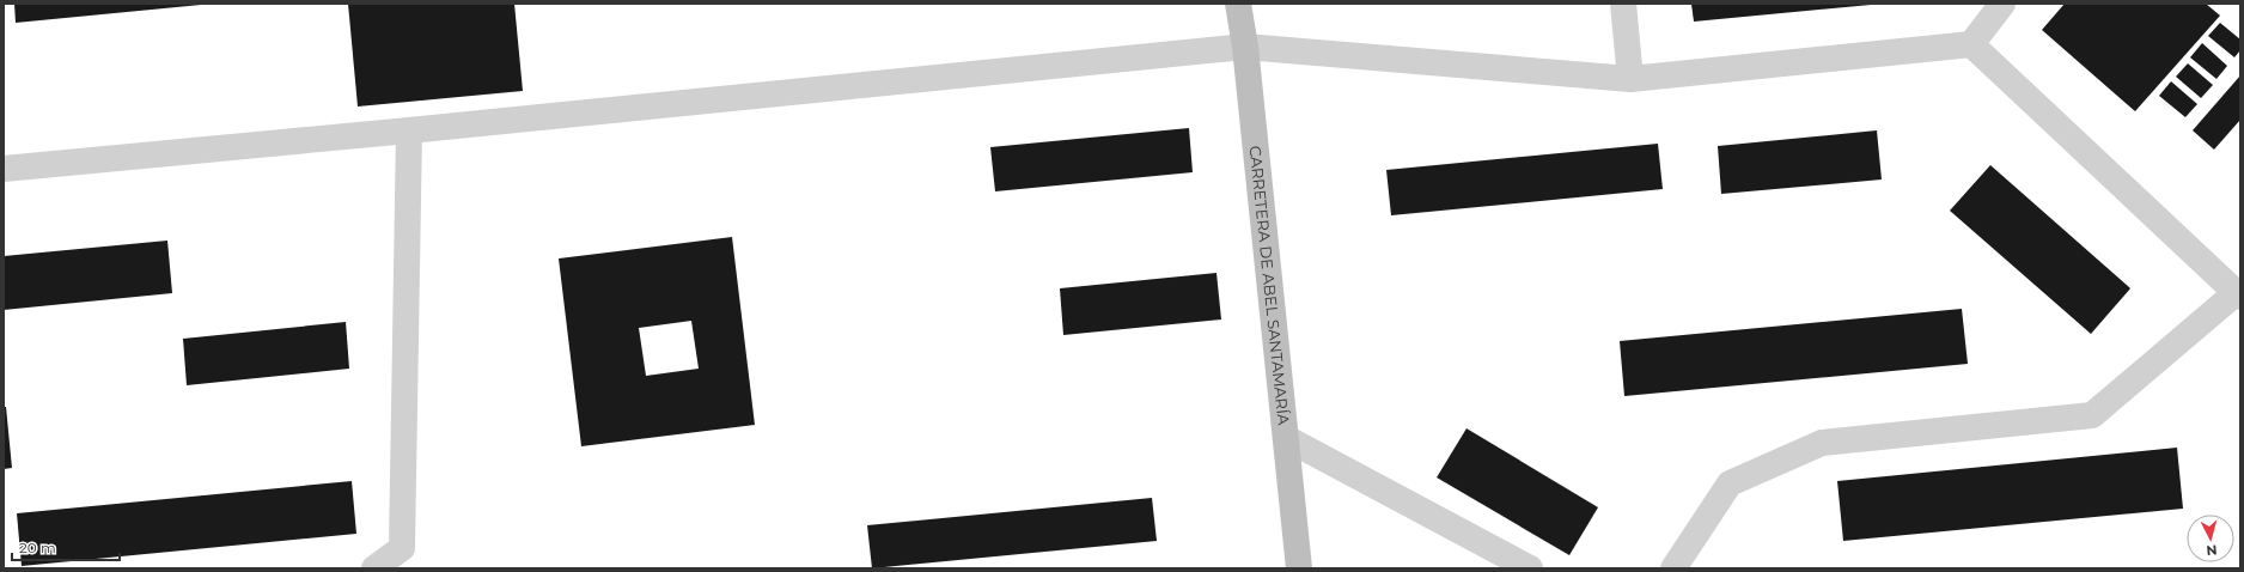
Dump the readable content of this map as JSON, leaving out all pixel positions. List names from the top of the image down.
{
  "streets": {
    "main road": ["CARRETERA DE ABEL SANTAMARÍA"]
  },
  "scale_bar": "20 m",
  "north": "bottom"
}
